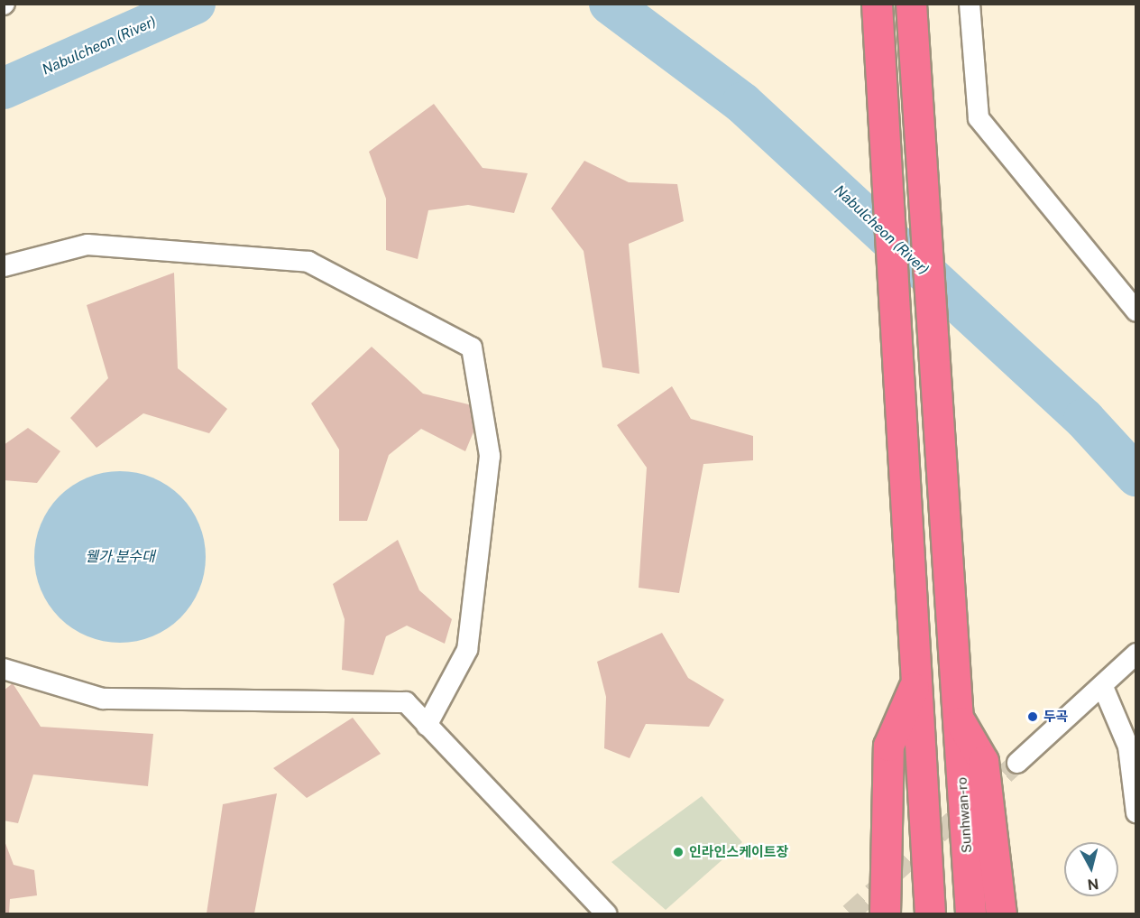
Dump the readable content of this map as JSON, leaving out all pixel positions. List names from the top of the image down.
{
  "streets": {
    "highway": ["Sunhwan-ro"]
  },
  "water": ["Nabulcheon (River)", "웰가 분수대"],
  "places": ["두곡", "인라인스케이트장"],
  "north": "bottom"
}
